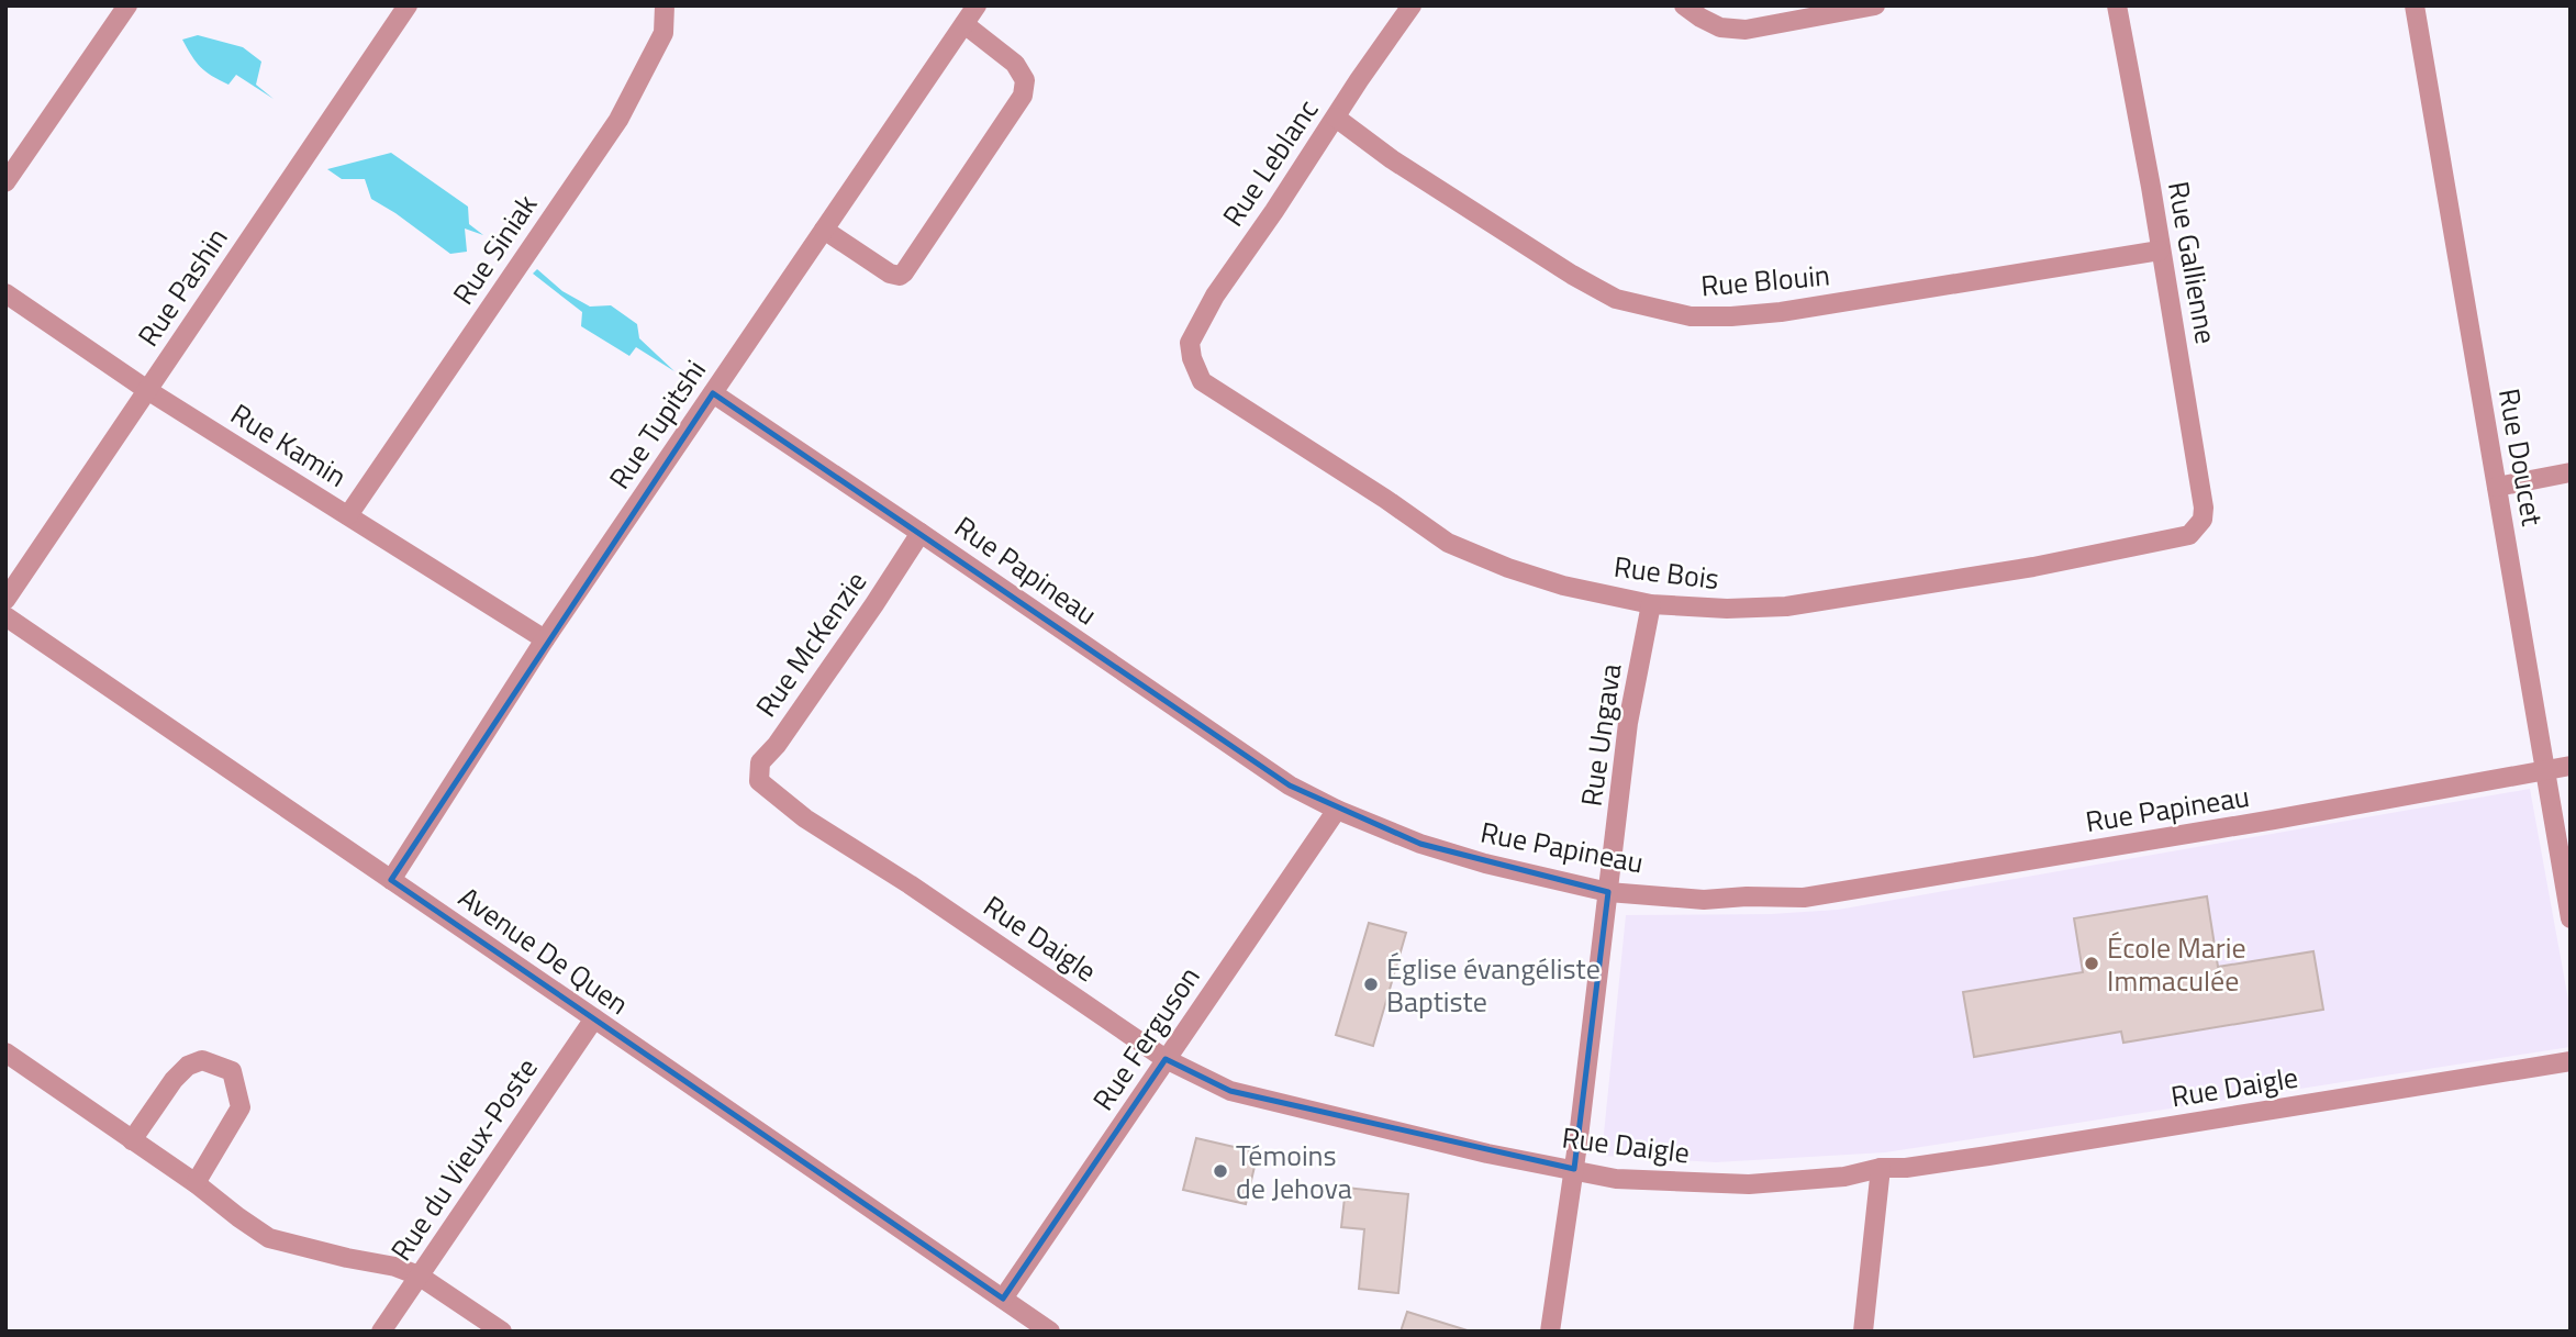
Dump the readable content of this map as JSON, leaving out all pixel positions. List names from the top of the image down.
{
  "streets": {
    "street": [
      "Rue Leblanc",
      "Rue Siniak",
      "Rue Gallienne",
      "Rue Blouin",
      "Rue Pashin",
      "Rue Tupitshi",
      "Rue Kamin",
      "Rue Doucet",
      "Rue Papineau",
      "Rue Bois",
      "Rue McKenzie",
      "Rue Ungava",
      "Rue Daigle",
      "Avenue De Quen",
      "Rue Ferguson",
      "Rue du Vieux-Poste"
    ]
  },
  "crossings": [
    ["Rue Leblanc", "Rue Blouin"],
    ["Rue Leblanc", "Rue Bois"],
    ["Rue Siniak", "Rue Kamin"],
    ["Rue Gallienne", "Rue Blouin"],
    ["Rue Gallienne", "Rue Bois"],
    ["Rue Pashin", "Rue Kamin"],
    ["Rue Tupitshi", "Rue Kamin"],
    ["Rue Tupitshi", "Rue Papineau"],
    ["Rue Tupitshi", "Avenue De Quen"],
    ["Rue Doucet", "Rue Papineau"],
    ["Rue Papineau", "Rue McKenzie"],
    ["Rue Papineau", "Rue Ungava"],
    ["Rue Papineau", "Rue Ferguson"],
    ["Rue Bois", "Rue Ungava"],
    ["Rue McKenzie", "Rue Daigle"],
    ["Rue Ungava", "Rue Daigle"],
    ["Rue Daigle", "Rue Ferguson"],
    ["Avenue De Quen", "Rue Ferguson"],
    ["Avenue De Quen", "Rue du Vieux-Poste"]
  ],
  "places": ["École Marie Immaculée", "Église évangéliste Baptiste", "Témoins de Jehova"]
}
